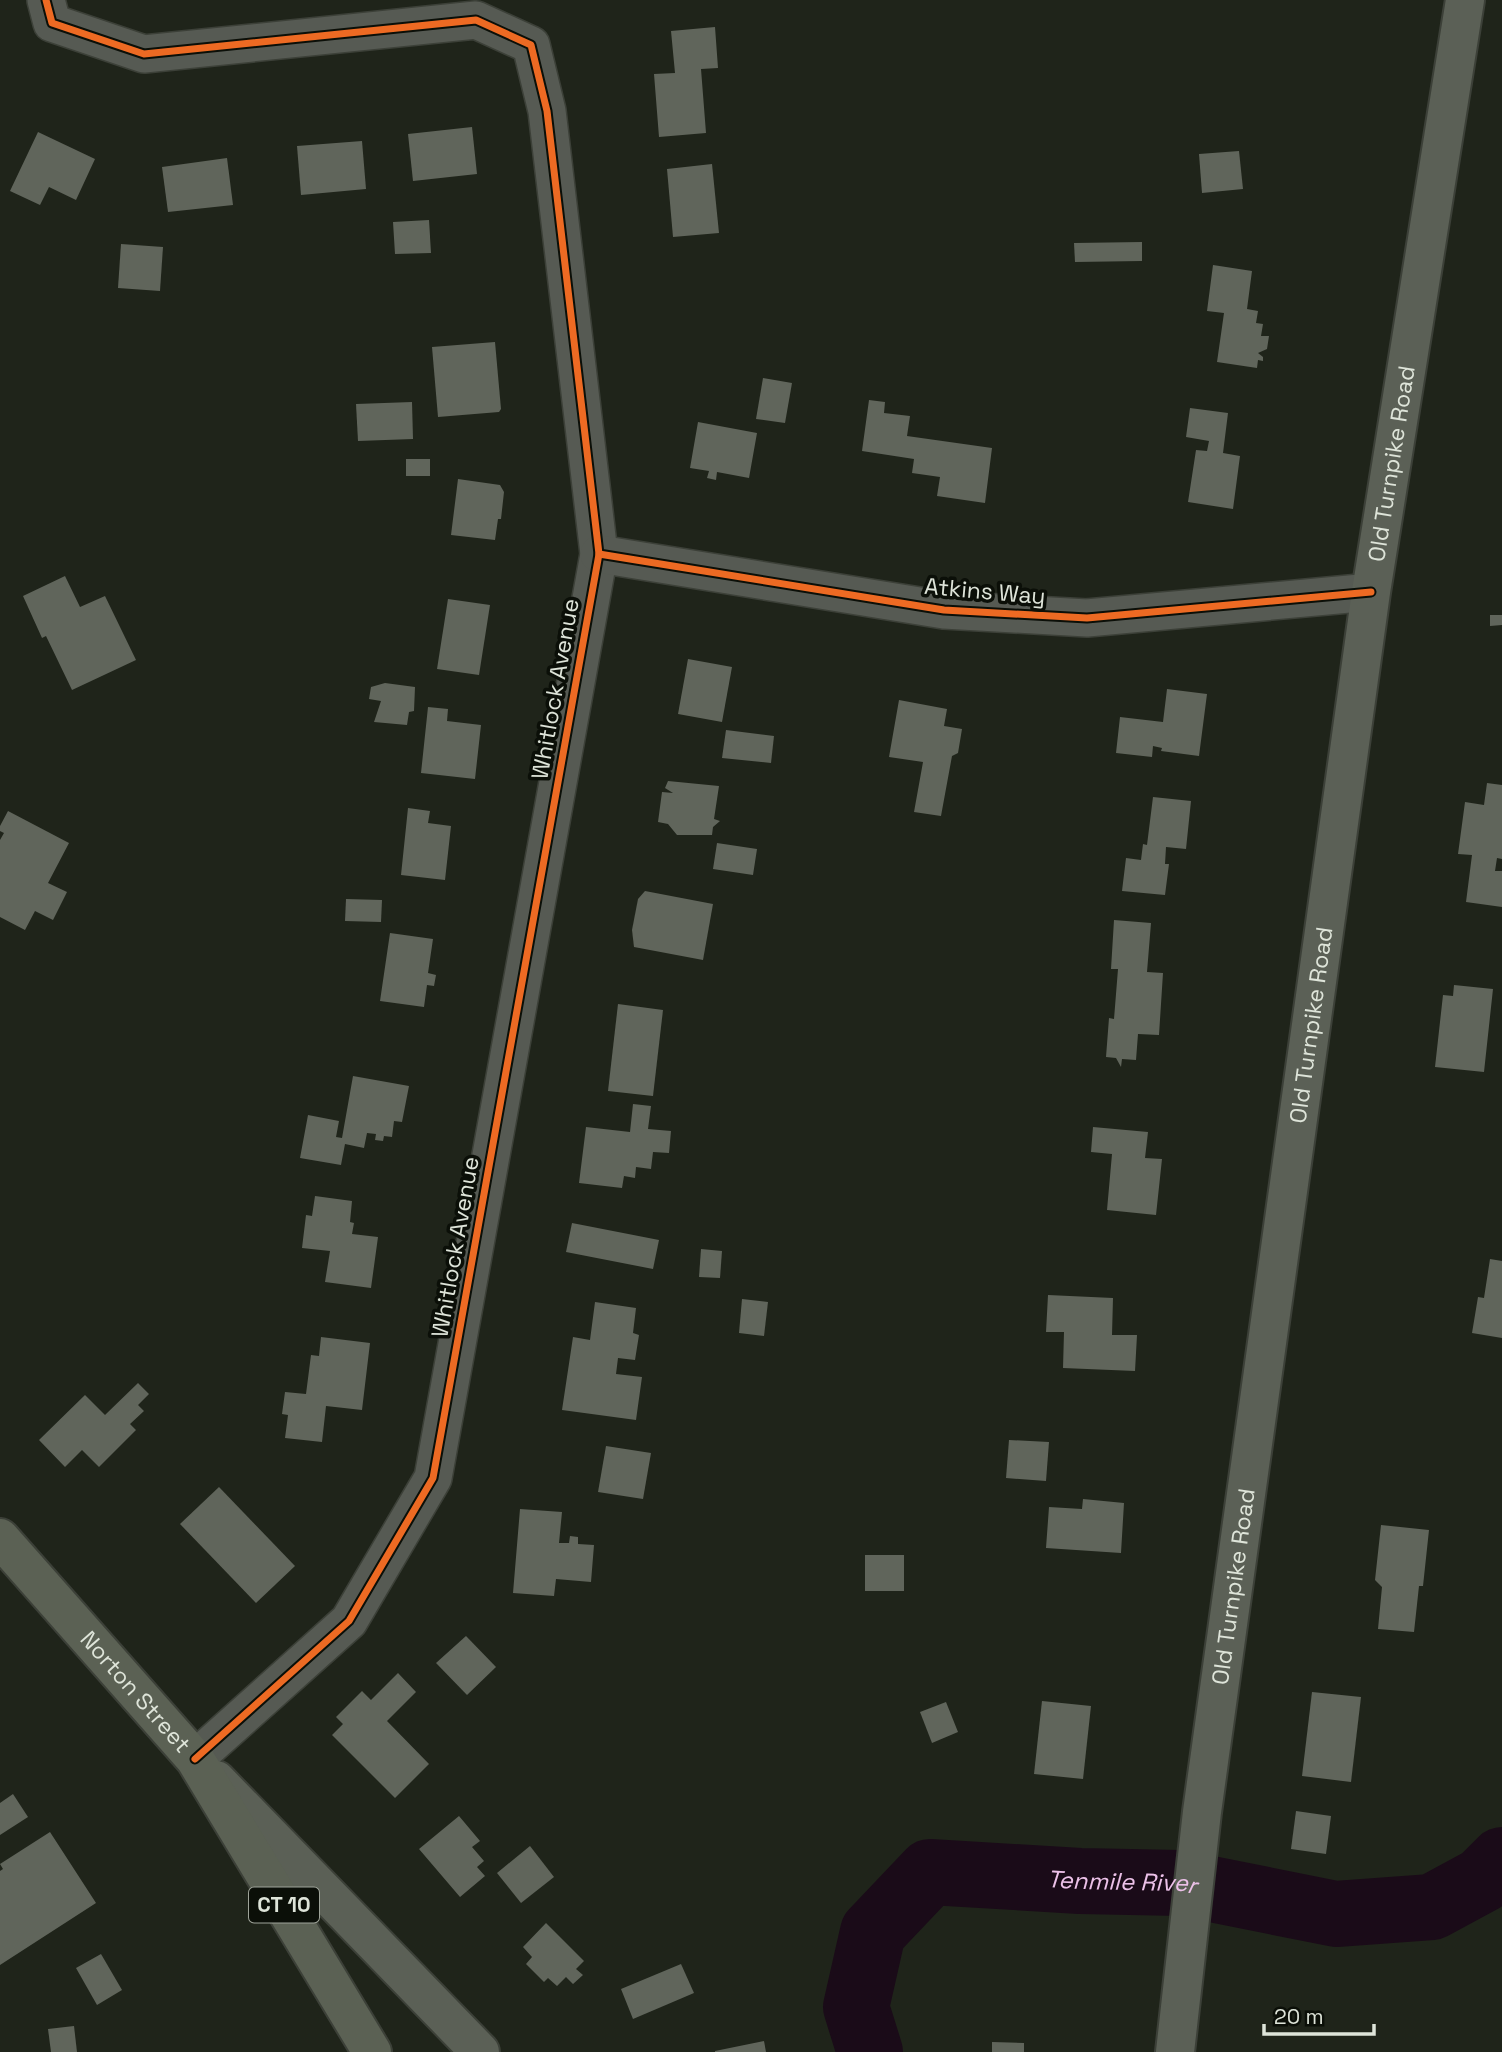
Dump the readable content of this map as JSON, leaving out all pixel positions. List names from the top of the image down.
{
  "streets": {
    "highway": ["Norton Street", "CT 10"],
    "main road": ["Old Turnpike Road"],
    "street": ["Atkins Way", "Whitlock Avenue"]
  },
  "crossings": [
    ["Old Turnpike Road", "Atkins Way"],
    ["Atkins Way", "Whitlock Avenue"],
    ["Whitlock Avenue", "Norton Street"],
    ["Whitlock Avenue", "CT 10"],
    ["Norton Street", "CT 10"]
  ],
  "water": ["Tenmile River"],
  "scale_bar": "20 m"
}
